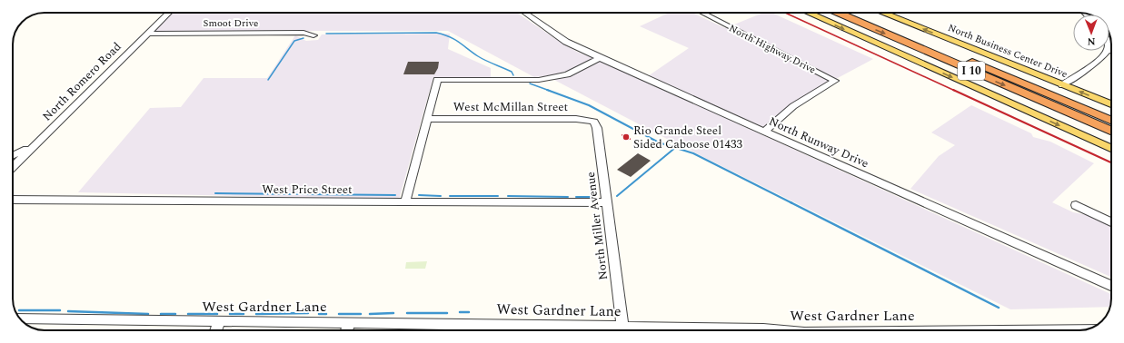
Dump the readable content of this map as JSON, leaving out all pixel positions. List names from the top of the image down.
{
  "streets": {
    "highway": ["I 10"],
    "main road": ["North Business Center Drive"],
    "street": [
      "Smoot Drive",
      "North Highway Drive",
      "North Romero Road",
      "West McMillan Street",
      "North Runway Drive",
      "West Price Street",
      "North Miller Avenue",
      "West Gardner Lane"
    ]
  },
  "crossings": [
    ["Smoot Drive", "North Romero Road"],
    ["North Highway Drive", "North Runway Drive"],
    ["West McMillan Street", "North Miller Avenue"],
    ["West Price Street", "North Miller Avenue"],
    ["North Miller Avenue", "West Gardner Lane"]
  ],
  "places": ["Rio Grande Steel Sided Caboose 01433"],
  "north": "bottom"
}
